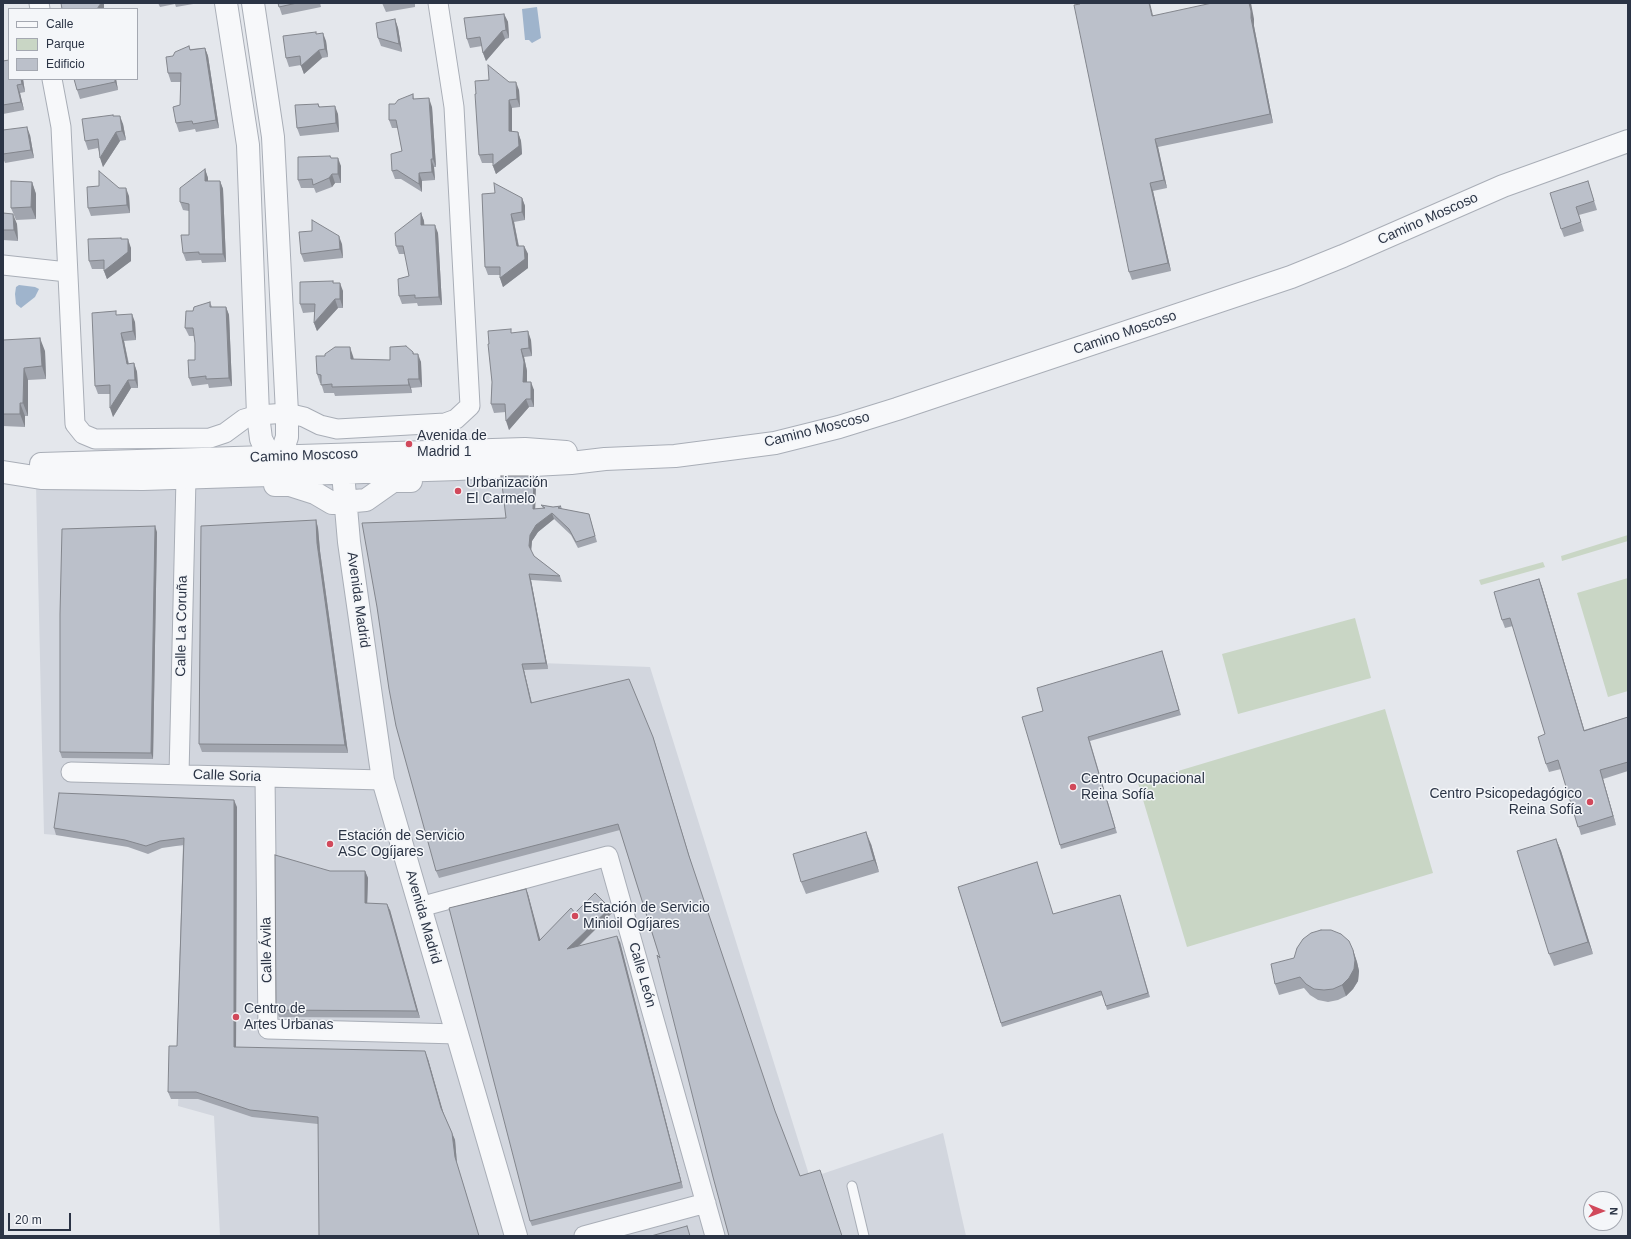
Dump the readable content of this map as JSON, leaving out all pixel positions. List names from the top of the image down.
{
  "streets": {
    "street": [
      "Camino Moscoso",
      "Avenida Madrid",
      "Calle La Coruña",
      "Calle Soria",
      "Calle Ávila",
      "Calle León"
    ]
  },
  "crossings": [
    ["Camino Moscoso", "Avenida Madrid"],
    ["Camino Moscoso", "Calle La Coruña"],
    ["Avenida Madrid", "Calle Soria"],
    ["Avenida Madrid", "Calle Ávila"],
    ["Avenida Madrid", "Calle León"],
    ["Calle La Coruña", "Calle Soria"],
    ["Calle Soria", "Calle Ávila"]
  ],
  "places": [
    "Avenida de Madrid 1",
    "Urbanización El Carmelo",
    "Centro Ocupacional Reina Sofía",
    "Centro Psicopedagógico Reina Sofía",
    "Estación de Servicio ASC Ogíjares",
    "Estación de Servicio Minioil Ogíjares",
    "Centro de Artes Urbanas"
  ],
  "legend": ["Calle", "Parque", "Edificio"],
  "scale_bar": "20 m",
  "north": "right"
}
